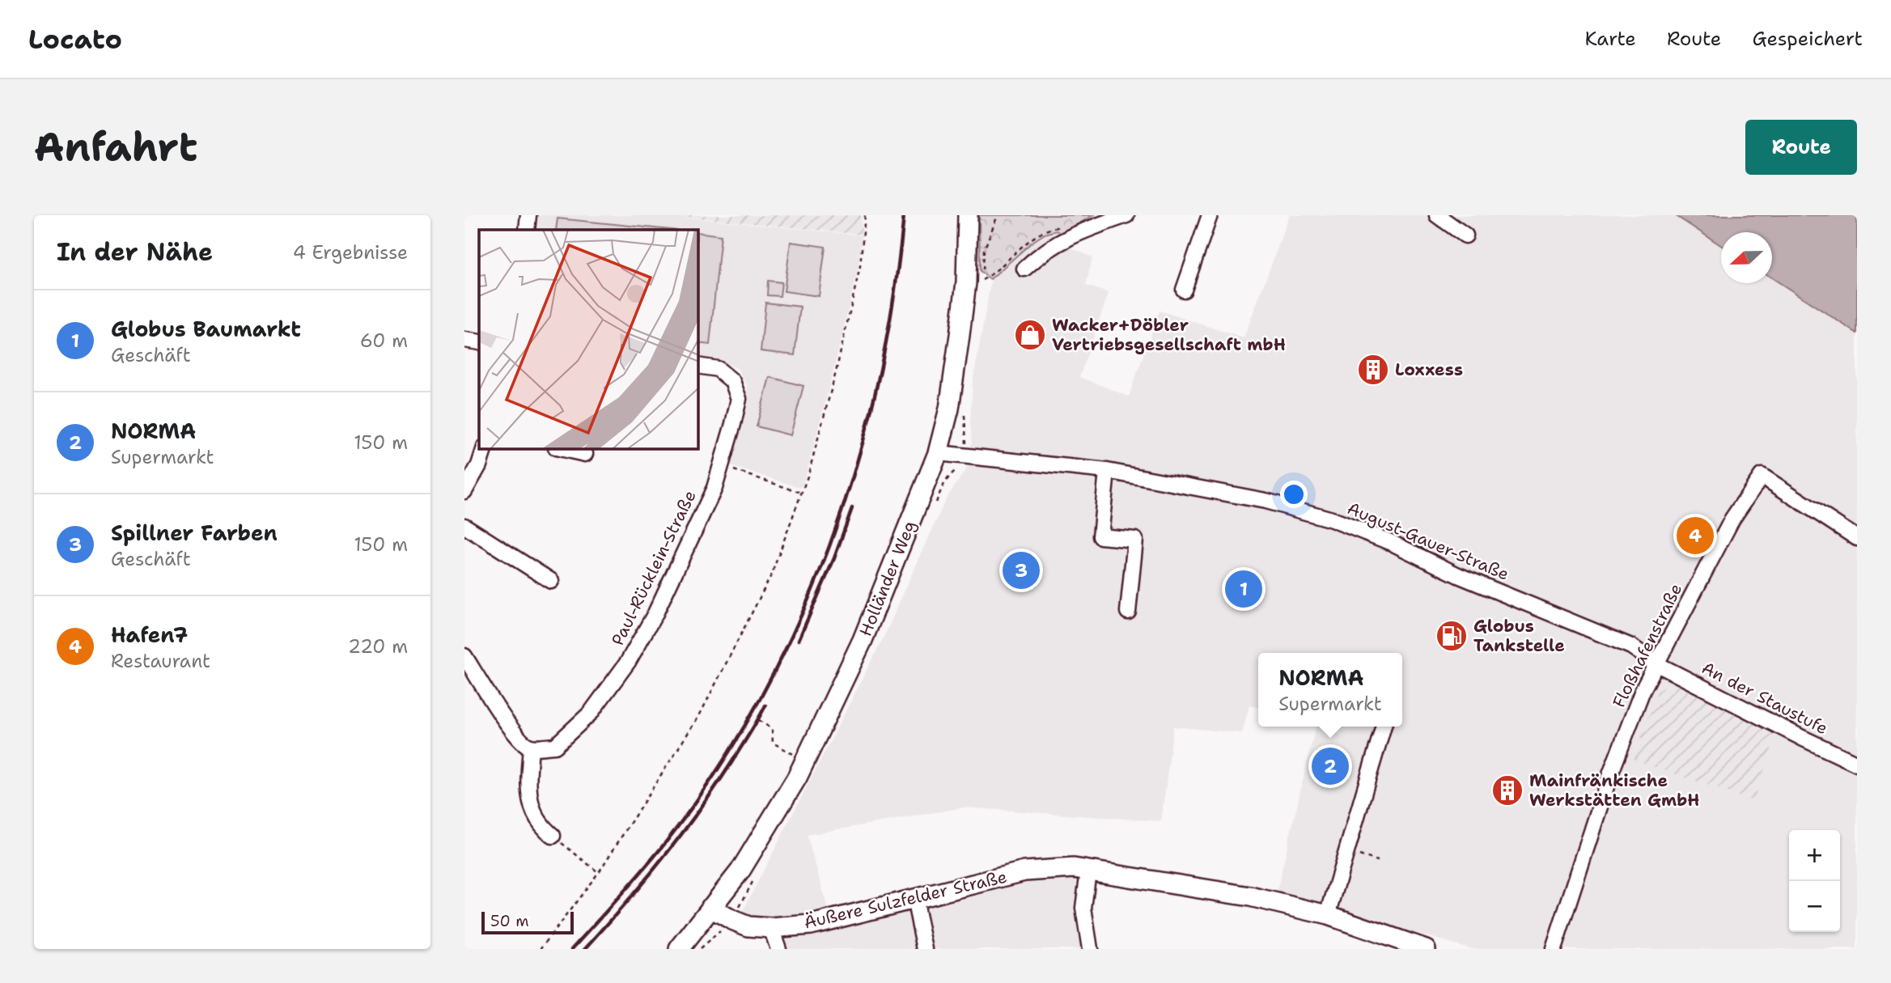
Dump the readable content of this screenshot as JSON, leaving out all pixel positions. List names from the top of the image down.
{
  "streets": {
    "main road": ["Holländer Weg", "Äußere Sulzfelder Straße"],
    "street": [
      "August-Gauer-Straße",
      "Paul-Rücklein-Straße",
      "Floßhafenstraße",
      "An der Staustufe"
    ]
  },
  "crossings": [
    ["August-Gauer-Straße", "Holländer Weg"],
    ["August-Gauer-Straße", "Floßhafenstraße"],
    ["August-Gauer-Straße", "An der Staustufe"],
    ["Holländer Weg", "Äußere Sulzfelder Straße"],
    ["Floßhafenstraße", "An der Staustufe"]
  ],
  "places": {
    "shop": ["Wacker+Döbler Vertriebsgesellschaft mbH"],
    "building": ["Loxxess", "Mainfränkische Werkstätten GmbH"],
    "fuel station": ["Globus Tankstelle"]
  },
  "scale_bar": "50 m",
  "north": "left",
  "page": {
    "header": "Locato",
    "nav": ["Karte", "Route", "Gespeichert"],
    "buttons": "Route",
    "title": "Anfahrt",
    "heading": ["In der Nähe", "4 Ergebnisse"],
    "list": [
      {
        "mark": "1",
        "name": "Globus Baumarkt",
        "note": "Geschäft",
        "value": "60 m"
      },
      {
        "mark": "2",
        "name": "NORMA",
        "note": "Supermarkt",
        "value": "150 m"
      },
      {
        "mark": "3",
        "name": "Spillner Farben",
        "note": "Geschäft",
        "value": "150 m"
      },
      {
        "mark": "4",
        "name": "Hafen7",
        "note": "Restaurant",
        "value": "220 m"
      }
    ],
    "pins": [
      "4",
      "3",
      "1",
      "2"
    ],
    "popup": ["NORMA", "Supermarkt"],
    "map_buttons": ["+", "−"],
    "scale": "50 m"
  }
}
